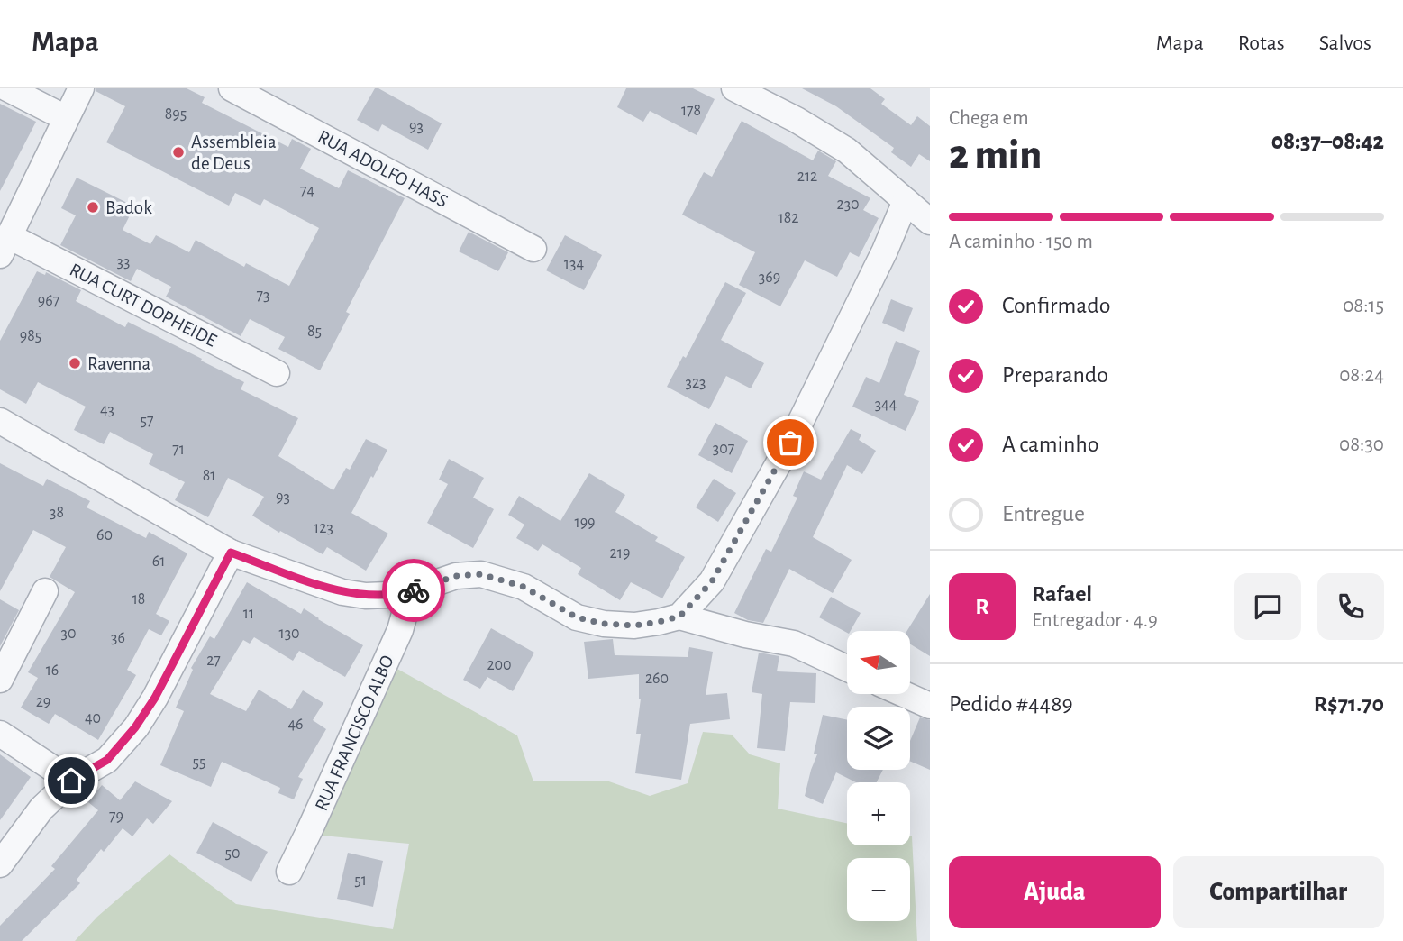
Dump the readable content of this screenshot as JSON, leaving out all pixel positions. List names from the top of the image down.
{
  "streets": {
    "street": ["RUA ADOLFO HASS", "RUA CURT DOPHEIDE", "RUA FRANCISCO ALBO"]
  },
  "places": ["Assembleia de Deus", "Badok", "Ravenna"],
  "house_numbers": [
    "178",
    "895",
    "93",
    "212",
    "74",
    "230",
    "182",
    "33",
    "134",
    "369",
    "73",
    "967",
    "85",
    "985",
    "323",
    "344",
    "43",
    "57",
    "307",
    "71",
    "81",
    "93",
    "38",
    "199",
    "123",
    "60",
    "219",
    "61",
    "18",
    "11",
    "30",
    "130",
    "36",
    "27",
    "200",
    "16",
    "260",
    "29",
    "40",
    "46",
    "55",
    "79",
    "50",
    "51"
  ],
  "north": "left",
  "page": {
    "header": "Mapa",
    "nav": ["Mapa", "Rotas", "Salvos"],
    "heading": ["2 min", "Chega em", "08:37–08:42"],
    "panel": [
      "Rafael",
      "Entregador · 4.9",
      "Pedido #4489",
      "R$71.70"
    ],
    "bar": "A caminho · 150 m",
    "list": [
      ["Confirmado", "08:15"],
      ["Preparando", "08:24"],
      ["A caminho", "08:30"],
      "Entregue"
    ],
    "round": "R",
    "map_buttons": ["+", "−"],
    "buttons": ["Ajuda", "Compartilhar"]
  }
}
